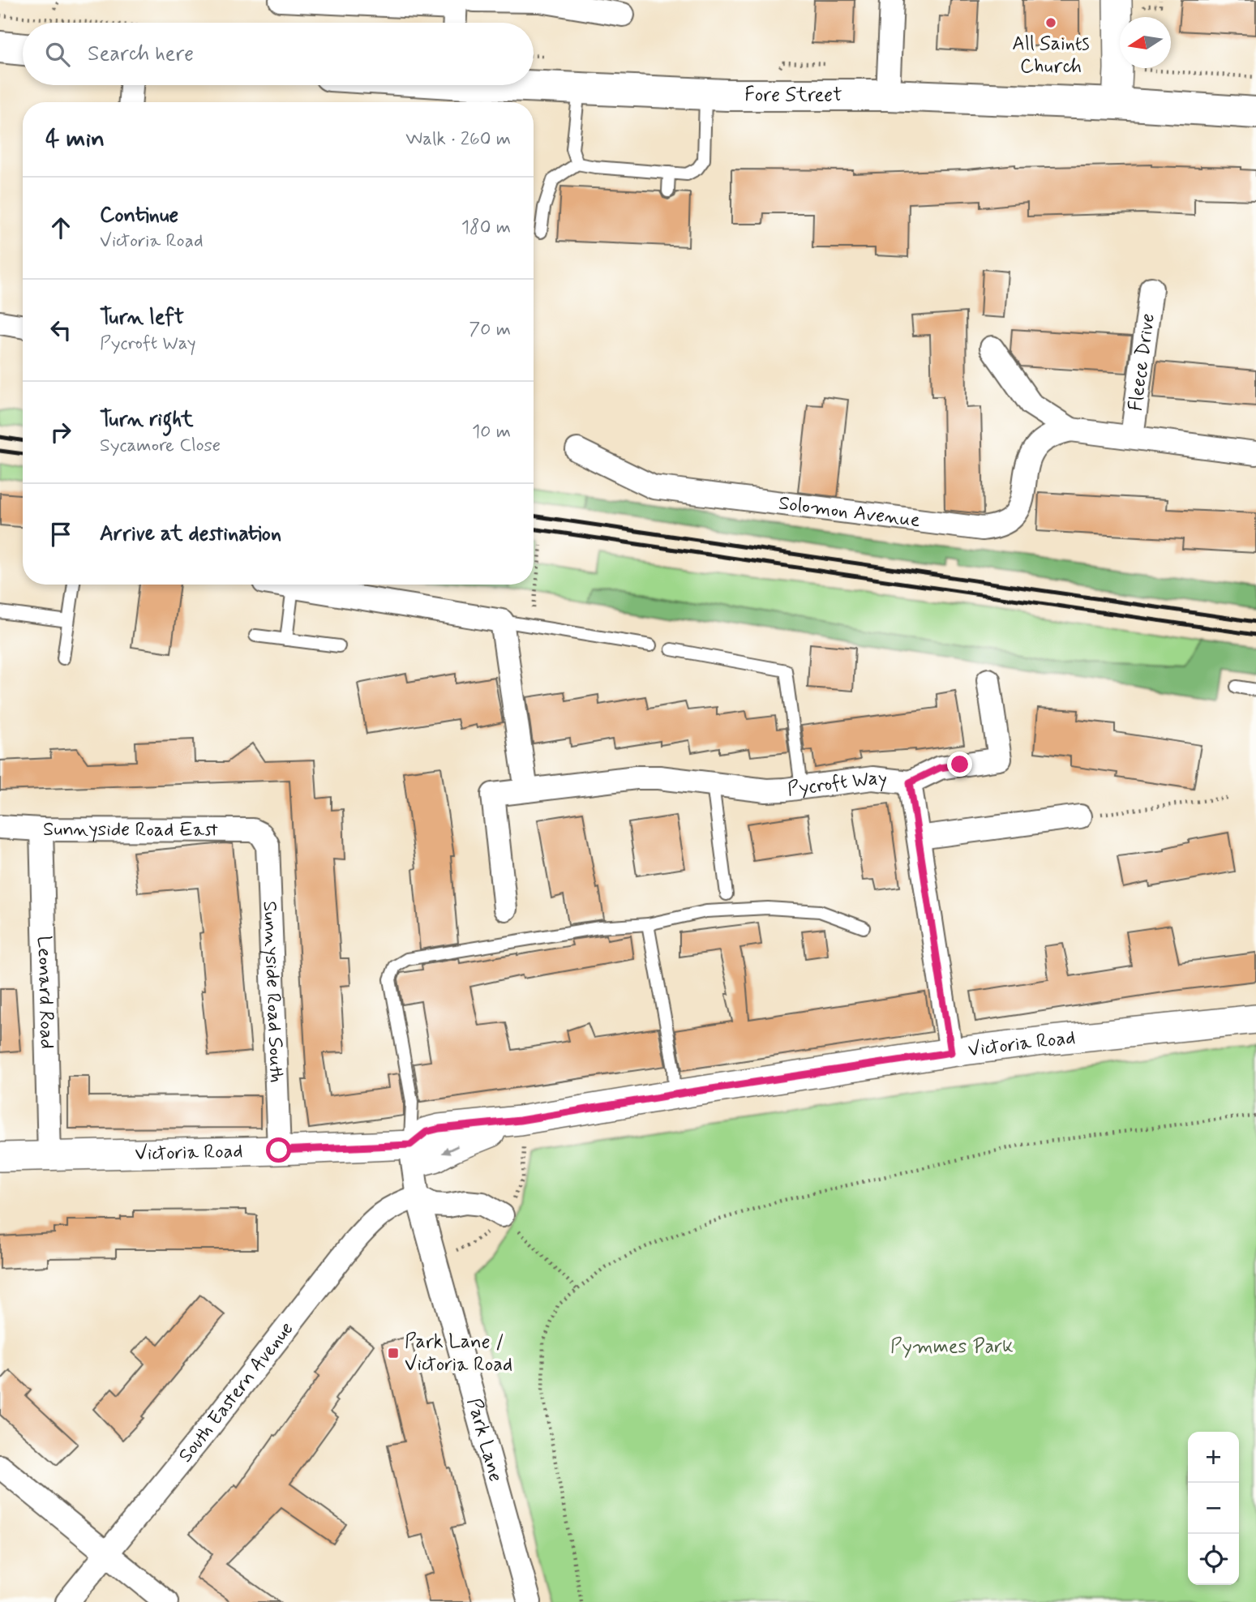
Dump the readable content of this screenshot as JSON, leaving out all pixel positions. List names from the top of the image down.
{
  "streets": {
    "main road": ["Fore Street"],
    "street": [
      "Fleece Drive",
      "Solomon Avenue",
      "Pycroft Way",
      "Sunnyside Road East",
      "Sunnyside Road South",
      "Leonard Road",
      "Victoria Road",
      "South Eastern Avenue",
      "Park Lane"
    ]
  },
  "crossings": [
    ["Fleece Drive", "Solomon Avenue"],
    ["Pycroft Way", "Victoria Road"],
    ["Sunnyside Road East", "Sunnyside Road South"],
    ["Sunnyside Road East", "Leonard Road"],
    ["Sunnyside Road South", "Victoria Road"],
    ["Leonard Road", "Victoria Road"],
    ["Victoria Road", "Park Lane"],
    ["South Eastern Avenue", "Park Lane"]
  ],
  "parks": ["Pymmes Park"],
  "places": {
    "other": ["All Saints Church"],
    "transit": ["Park Lane / Victoria Road"]
  },
  "north": "left",
  "page": {
    "search": "Search here",
    "heading": ["4 min", "Walk · 260 m"],
    "list": [
      ["Continue", "Victoria Road", "180 m"],
      ["Turn left", "Pycroft Way", "70 m"],
      ["Turn right", "Sycamore Close", "10 m"],
      "Arrive at destination"
    ],
    "map_buttons": ["+", "−"]
  }
}
